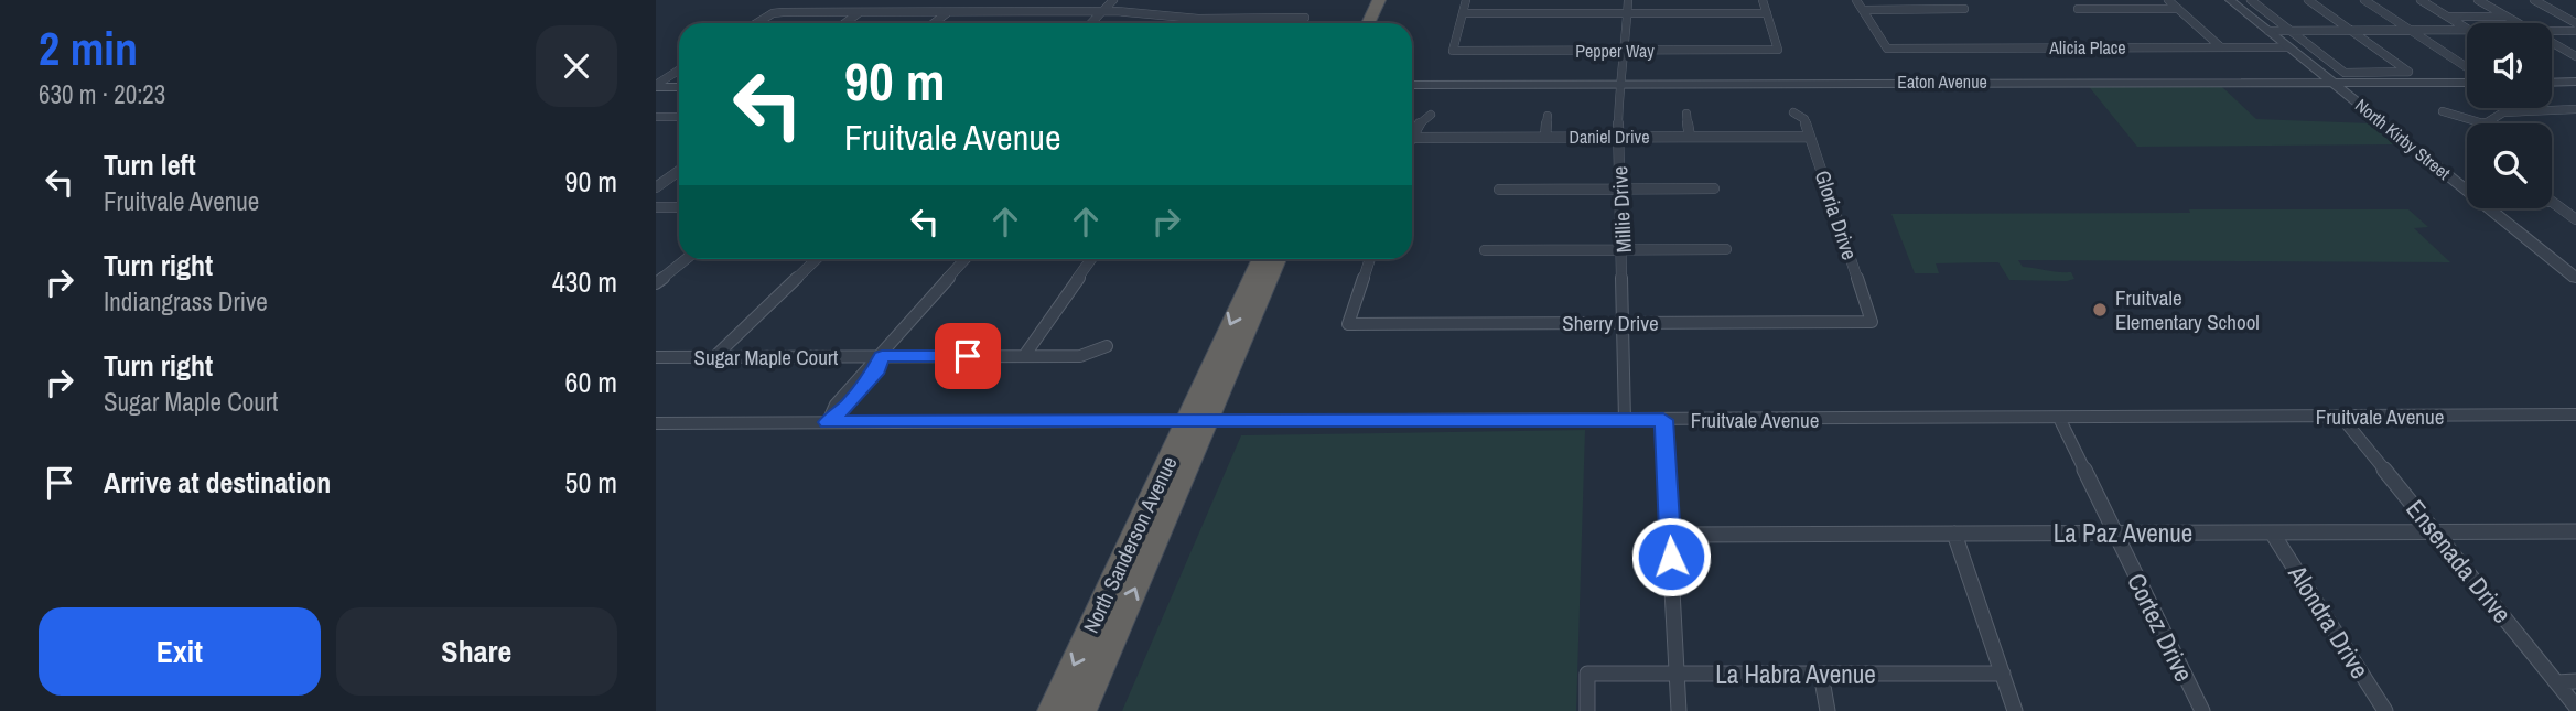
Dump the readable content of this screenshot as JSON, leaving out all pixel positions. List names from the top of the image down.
{
  "streets": {
    "highway": ["North Sanderson Avenue"],
    "street": [
      "Alicia Place",
      "Pepper Way",
      "Eaton Avenue",
      "Daniel Drive",
      "North Kirby Street",
      "Millie Drive",
      "Gloria Drive",
      "Sherry Drive",
      "Sugar Maple Court",
      "Fruitvale Avenue",
      "La Paz Avenue",
      "Ensenada Drive",
      "Alondra Drive",
      "Cortez Drive",
      "La Habra Avenue"
    ]
  },
  "crossings": [
    ["Alicia Place", "North Kirby Street"],
    ["Pepper Way", "Millie Drive"],
    ["Eaton Avenue", "North Kirby Street"],
    ["Eaton Avenue", "Millie Drive"],
    ["Daniel Drive", "Millie Drive"],
    ["Daniel Drive", "Gloria Drive"],
    ["Millie Drive", "Sherry Drive"],
    ["Millie Drive", "Fruitvale Avenue"],
    ["Gloria Drive", "Sherry Drive"],
    ["Fruitvale Avenue", "North Sanderson Avenue"],
    ["Fruitvale Avenue", "Ensenada Drive"],
    ["Fruitvale Avenue", "Cortez Drive"],
    ["La Paz Avenue", "Ensenada Drive"],
    ["La Paz Avenue", "Alondra Drive"],
    ["La Paz Avenue", "Cortez Drive"]
  ],
  "places": ["Fruitvale Elementary School"],
  "page": {
    "heading": ["2 min", "630 m · 20:23"],
    "turn": ["90 m", "Fruitvale Avenue"],
    "list": [
      {
        "name": "Turn left",
        "note": "Fruitvale Avenue",
        "value": "90 m"
      },
      {
        "name": "Turn right",
        "note": "Indiangrass Drive",
        "value": "430 m"
      },
      {
        "name": "Turn right",
        "note": "Sugar Maple Court",
        "value": "60 m"
      },
      {
        "name": "Arrive at destination",
        "value": "50 m"
      }
    ],
    "buttons": ["Exit", "Share"]
  }
}
